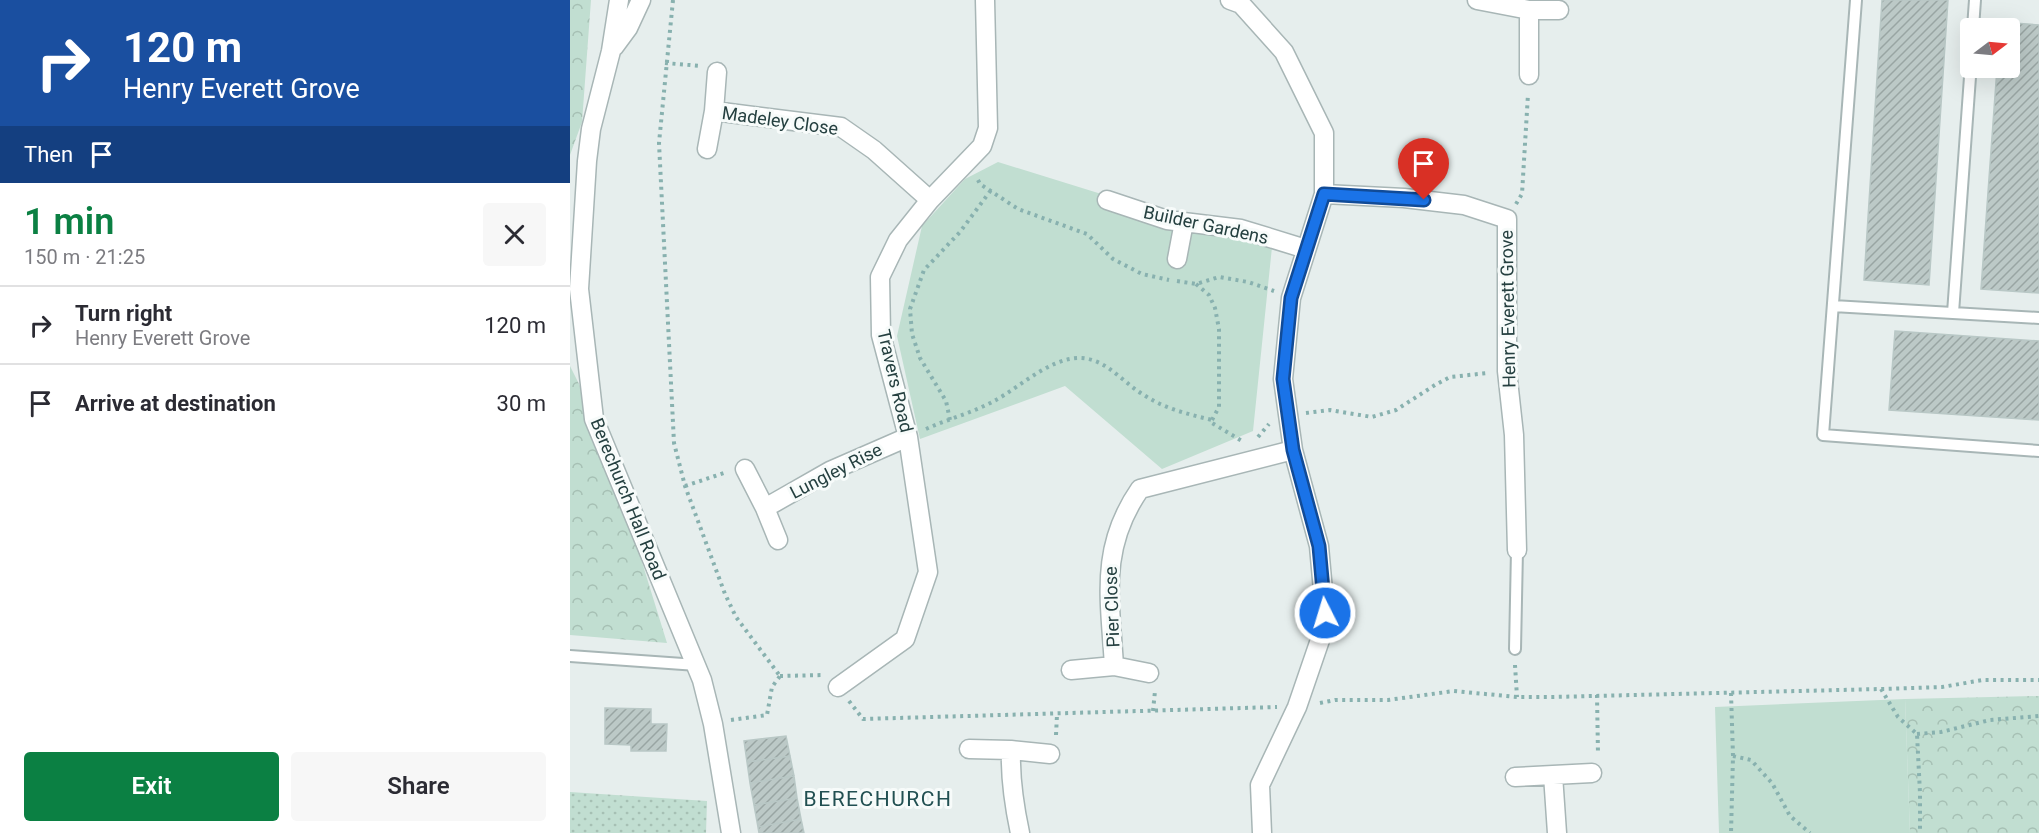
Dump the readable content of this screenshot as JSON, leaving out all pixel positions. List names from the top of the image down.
{
  "streets": {
    "street": [
      "Madeley Close",
      "Builder Gardens",
      "Henry Everett Grove",
      "Travers Road",
      "Lungley Rise",
      "Berechurch Hall Road",
      "Pier Close"
    ]
  },
  "crossings": [
    ["Madeley Close", "Travers Road"],
    ["Travers Road", "Lungley Rise"]
  ],
  "districts": ["BERECHURCH"],
  "north": "right",
  "page": {
    "turn": ["120 m", "Henry Everett Grove"],
    "then": "Then",
    "heading": ["1 min", "150 m · 21:25"],
    "list": [
      {
        "name": "Turn right",
        "note": "Henry Everett Grove",
        "value": "120 m"
      },
      {
        "name": "Arrive at destination",
        "value": "30 m"
      }
    ],
    "buttons": ["Exit", "Share"]
  }
}
